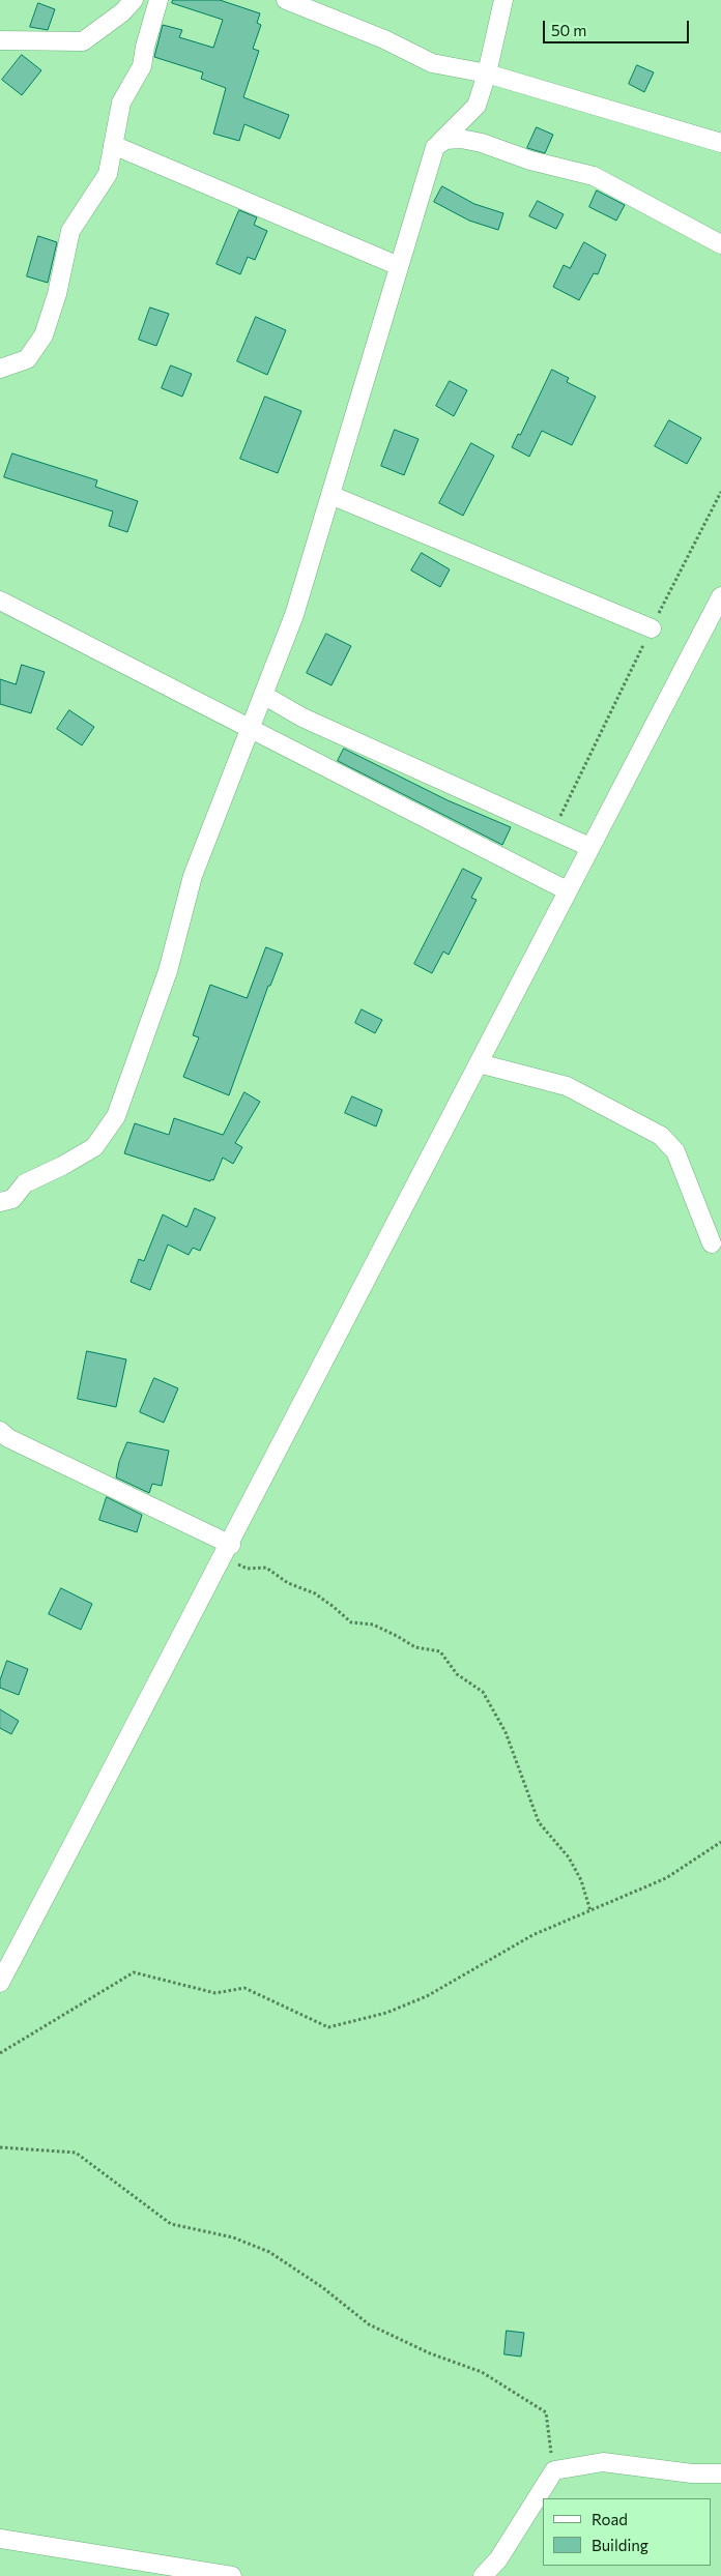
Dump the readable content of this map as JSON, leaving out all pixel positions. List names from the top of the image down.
{
  "legend": ["Road", "Building"],
  "scale_bar": "50 m"
}
